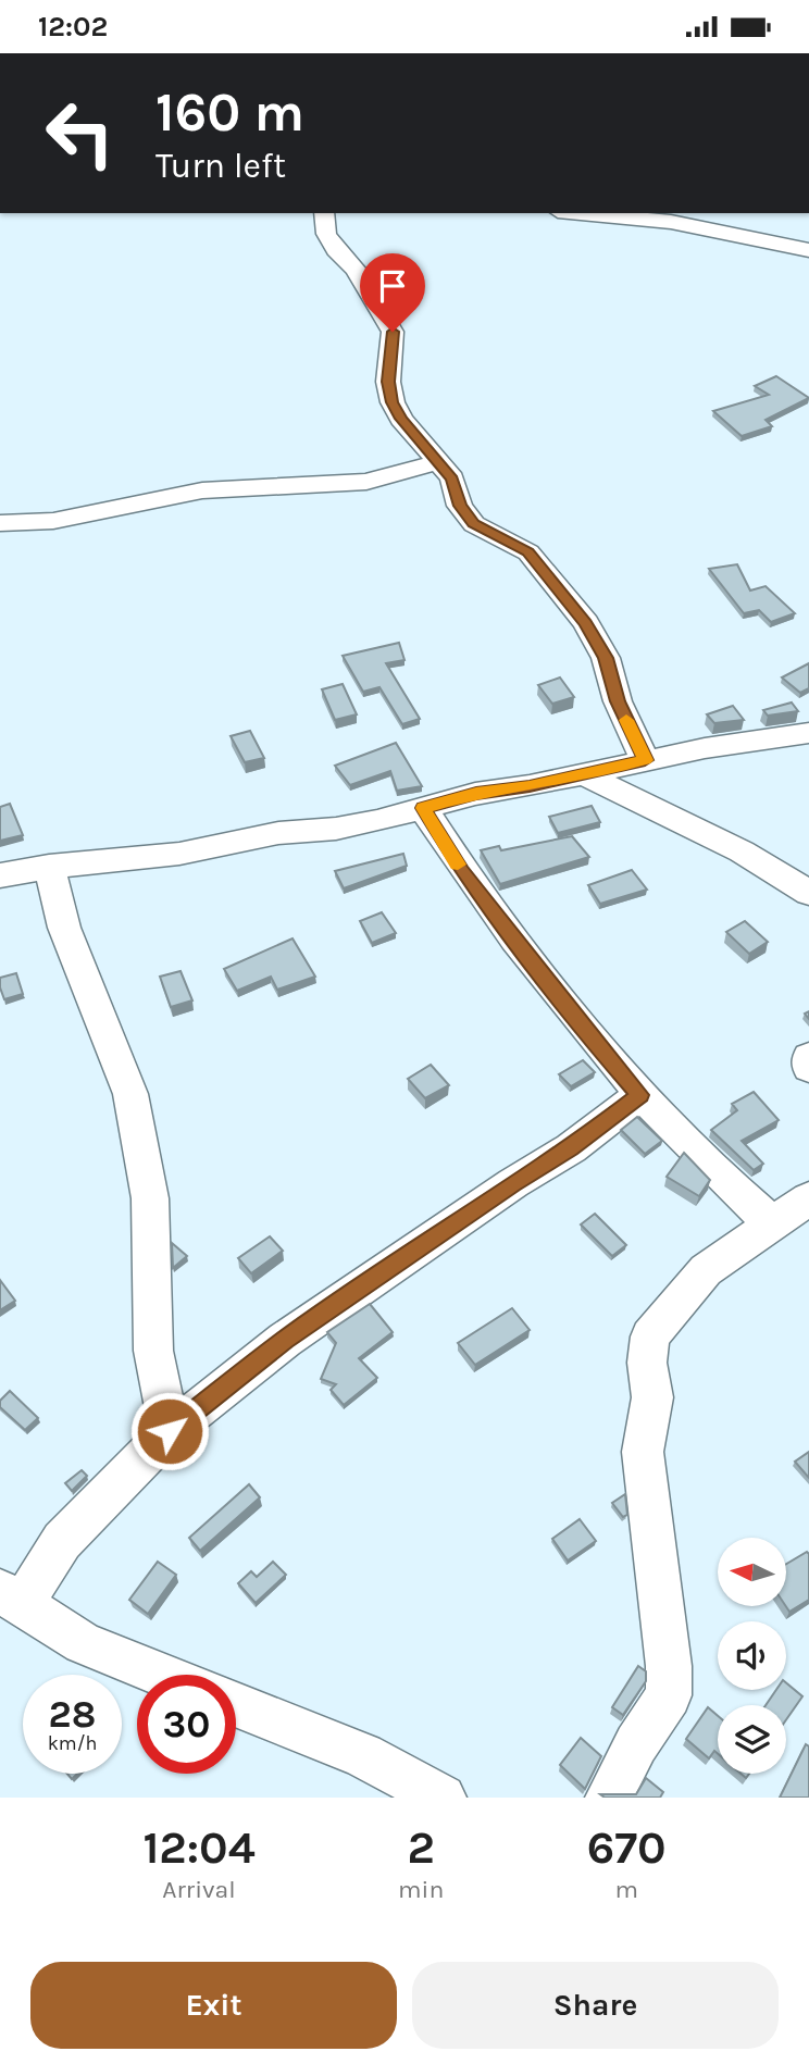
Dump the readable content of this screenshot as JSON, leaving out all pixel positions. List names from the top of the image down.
{
  "north": "left",
  "page": {
    "status": "12:02",
    "turn": ["160 m", "Turn left"],
    "speed": "28 km/h",
    "limit": "30",
    "eta": [
      "12:04",
      "Arrival",
      "2",
      "min",
      "670",
      "m"
    ],
    "buttons": ["Exit", "Share"]
  }
}
